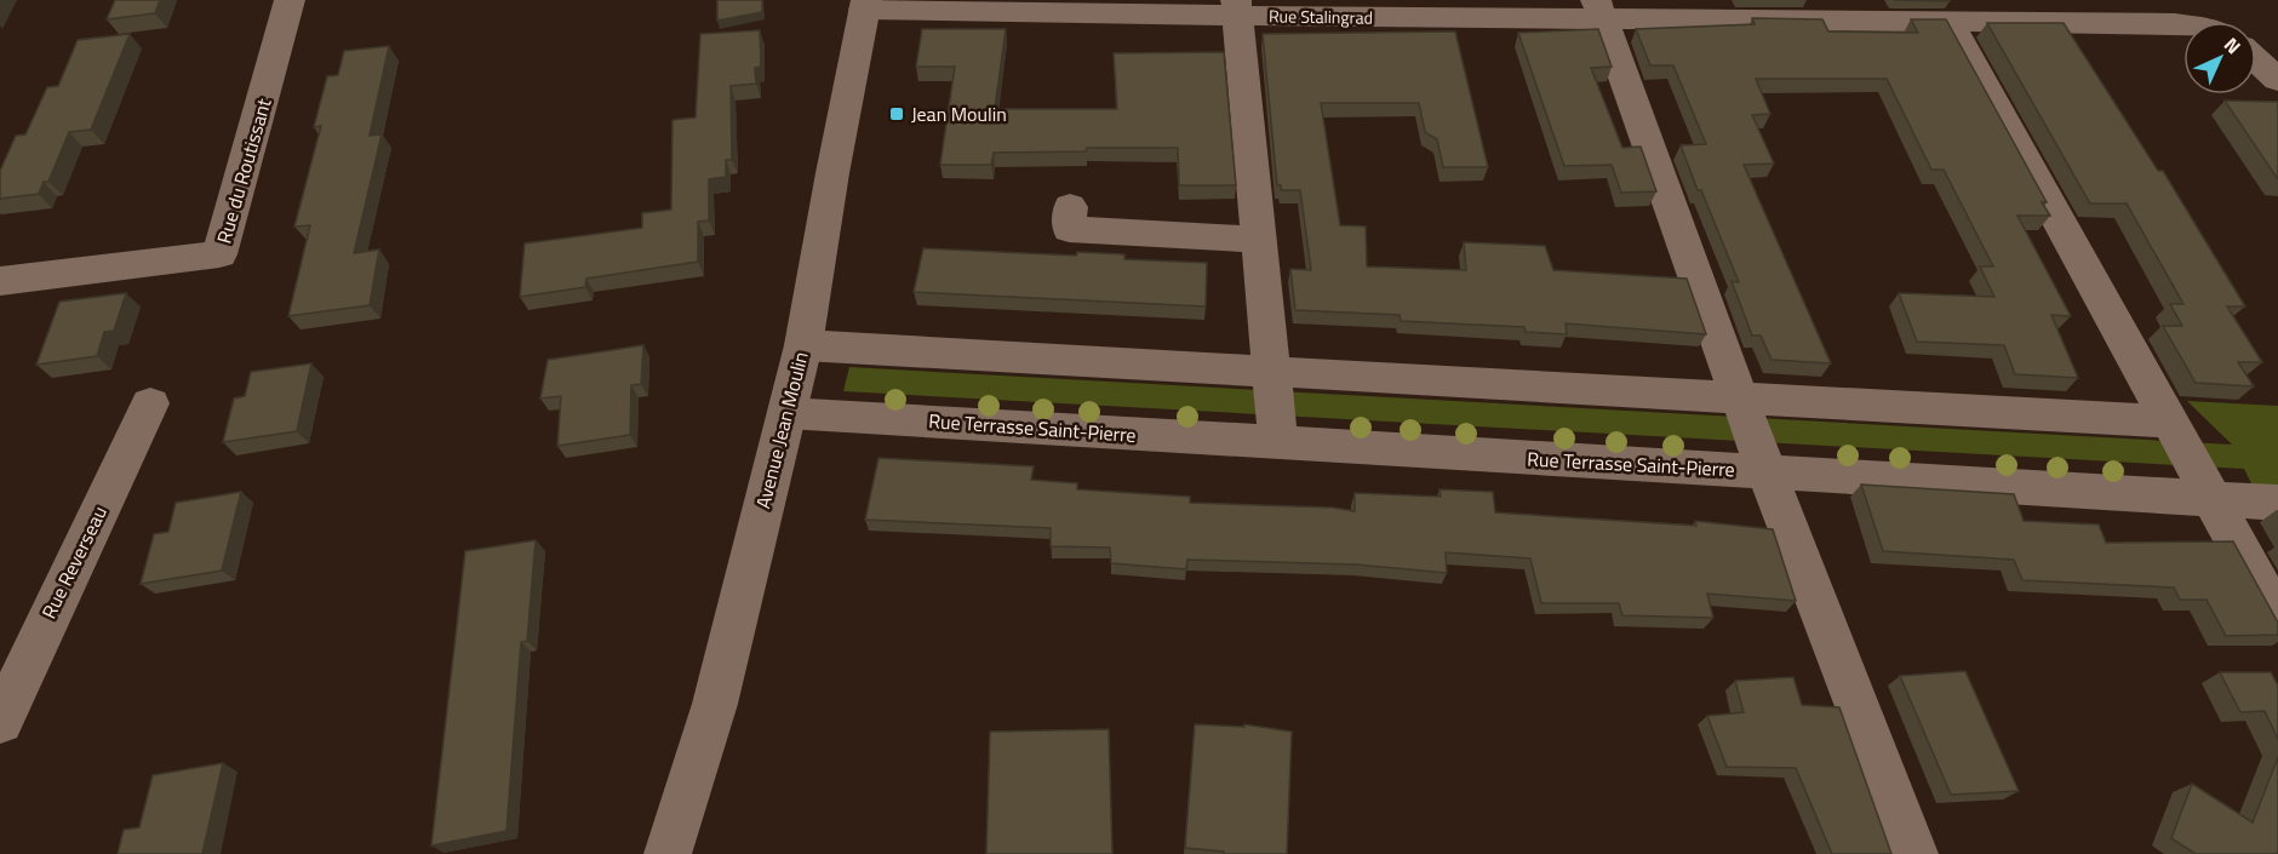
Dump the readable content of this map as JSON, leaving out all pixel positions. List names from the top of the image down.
{
  "streets": {
    "street": [
      "Rue Stalingrad",
      "Rue du Routissant",
      "Rue Terrasse Saint-Pierre",
      "Avenue Jean Moulin",
      "Rue Reverseau"
    ]
  },
  "crossings": [
    ["Rue Stalingrad", "Rue Terrasse Saint-Pierre"],
    ["Rue Stalingrad", "Avenue Jean Moulin"],
    ["Rue Terrasse Saint-Pierre", "Avenue Jean Moulin"]
  ],
  "places": {
    "transit": ["Jean Moulin"]
  },
  "north": "top right"
}
